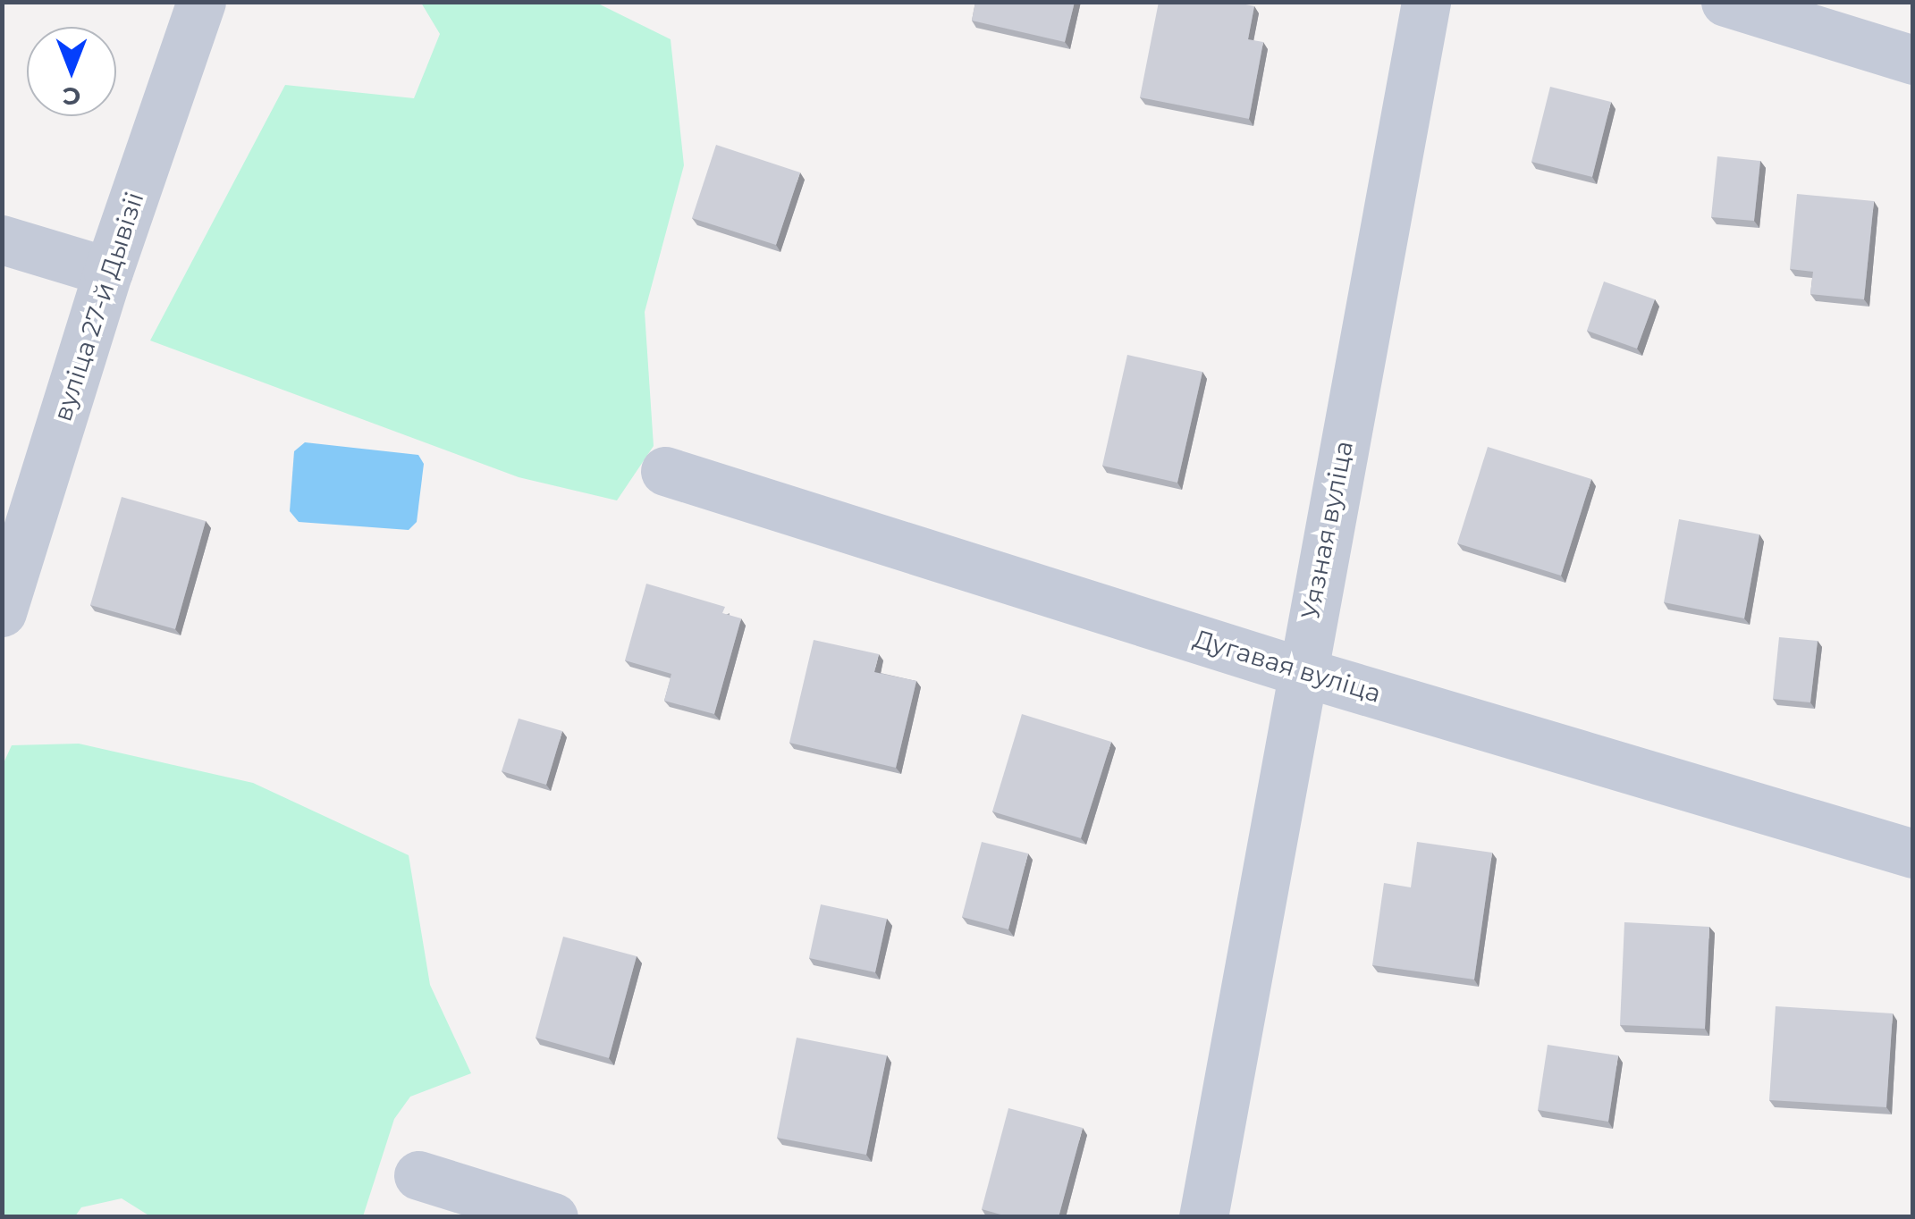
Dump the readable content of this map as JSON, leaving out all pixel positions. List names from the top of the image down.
{
  "streets": {
    "street": ["вуліца 27-й Дывізіі", "Уязная вуліца", "Дугавая вуліца"]
  },
  "crossings": [
    ["Уязная вуліца", "Дугавая вуліца"]
  ],
  "north": "bottom"
}
